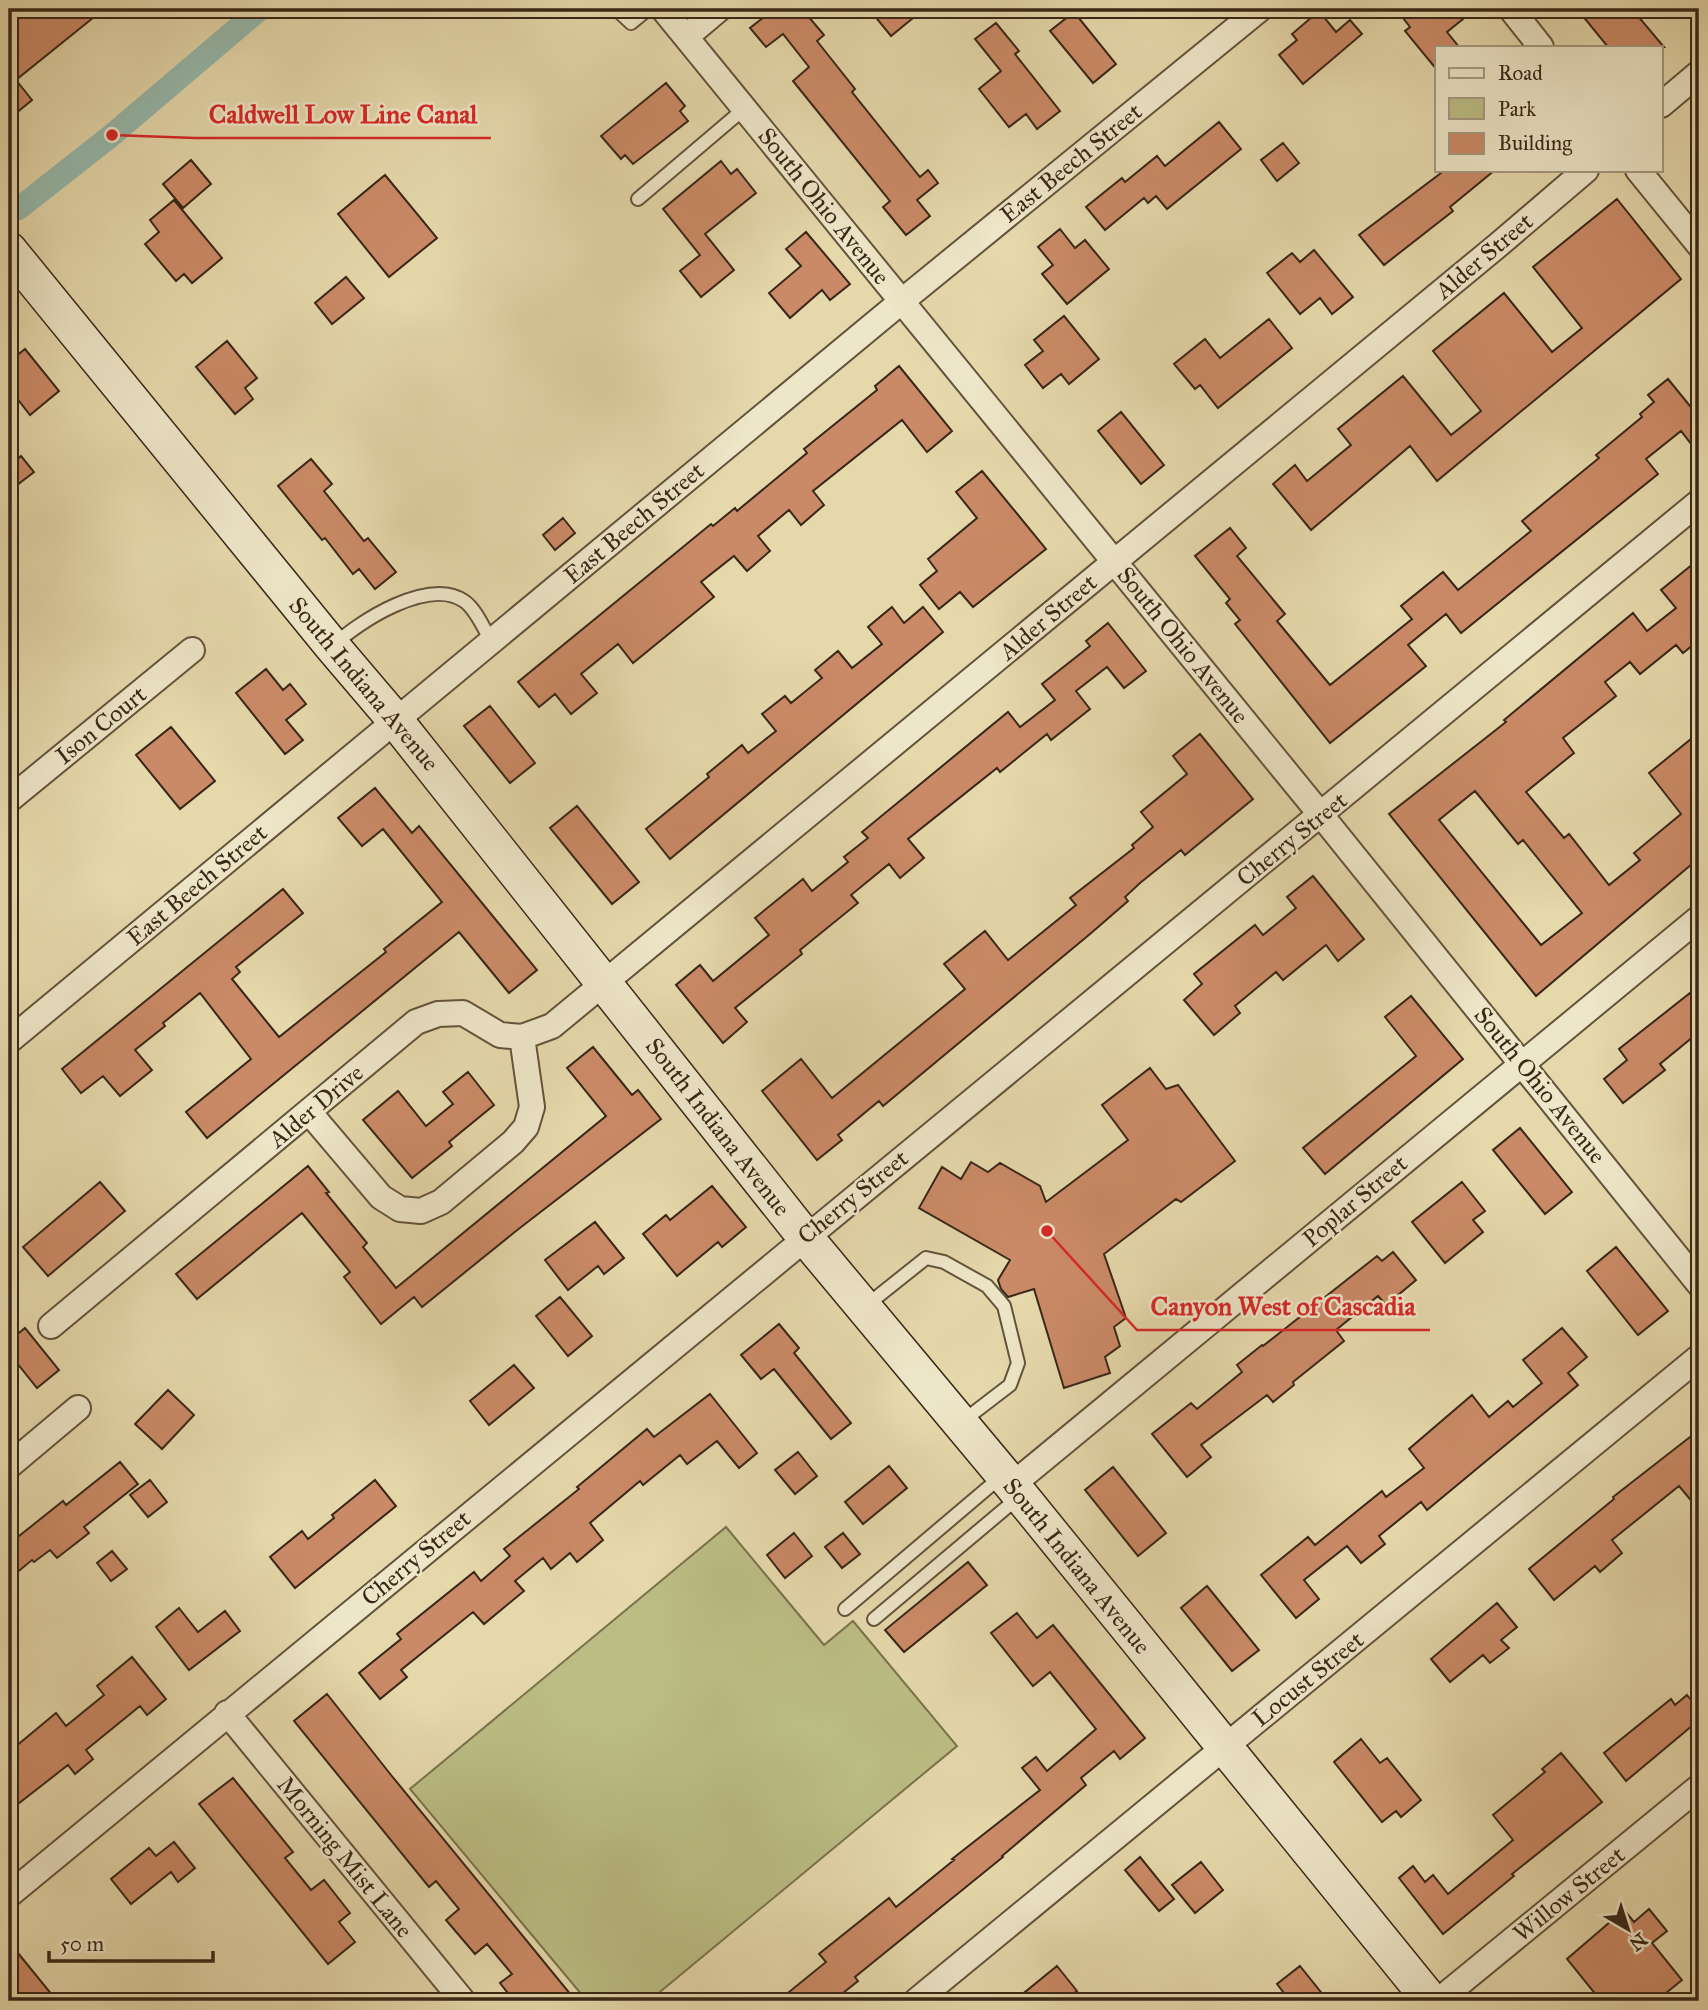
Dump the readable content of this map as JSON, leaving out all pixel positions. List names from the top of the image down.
{
  "streets": {
    "main road": ["South Indiana Avenue"],
    "street": [
      "East Beech Street",
      "South Ohio Avenue",
      "Alder Street",
      "Ison Court",
      "Cherry Street",
      "Alder Drive",
      "Poplar Street",
      "Locust Street",
      "Morning Mist Lane",
      "Willow Street"
    ]
  },
  "crossings": [
    ["East Beech Street", "South Ohio Avenue"],
    ["East Beech Street", "South Indiana Avenue"],
    ["South Ohio Avenue", "Alder Street"],
    ["South Ohio Avenue", "Cherry Street"],
    ["South Ohio Avenue", "Poplar Street"],
    ["Alder Street", "South Indiana Avenue"],
    ["South Indiana Avenue", "Cherry Street"],
    ["South Indiana Avenue", "Poplar Street"],
    ["South Indiana Avenue", "Locust Street"],
    ["Cherry Street", "Morning Mist Lane"]
  ],
  "places": ["Caldwell Low Line Canal", "Canyon West of Cascadia"],
  "legend": ["Road", "Park", "Building"],
  "scale_bar": "50 m",
  "north": "bottom right"
}
